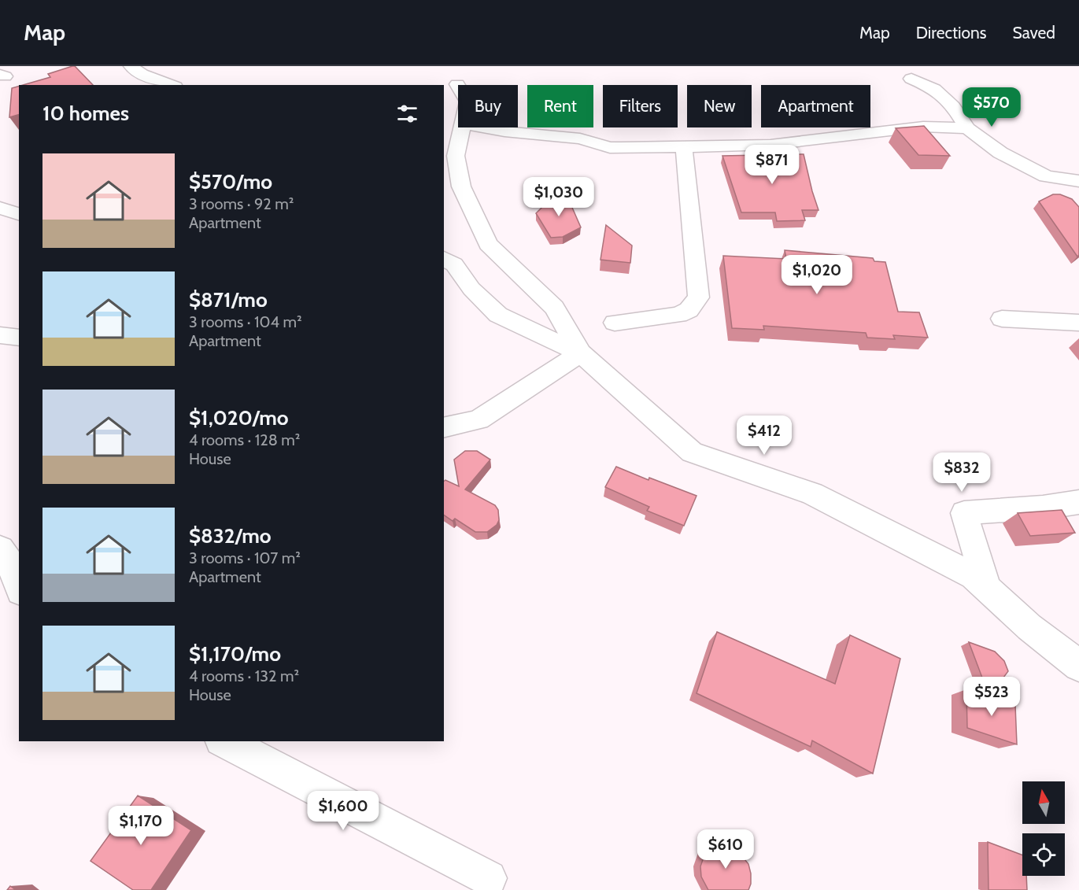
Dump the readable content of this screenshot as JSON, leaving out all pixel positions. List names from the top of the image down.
{
  "north": "top",
  "page": {
    "header": "Map",
    "nav": ["Map", "Directions", "Saved"],
    "chip": [
      "Buy",
      "Rent",
      "Filters",
      "New",
      "Apartment"
    ],
    "heading": "10 homes",
    "price": [
      "$570",
      "$871",
      "$1,030",
      "$1,020",
      "$412",
      "$832",
      "$523",
      "$1,600",
      "$1,170",
      "$610"
    ],
    "list": [
      {
        "name": "$570/mo",
        "note": "3 rooms · 92 m² · Apartment"
      },
      {
        "name": "$871/mo",
        "note": "3 rooms · 104 m² · Apartment"
      },
      {
        "name": "$1,020/mo",
        "note": "4 rooms · 128 m² · House"
      },
      {
        "name": "$832/mo",
        "note": "3 rooms · 107 m² · Apartment"
      },
      {
        "name": "$1,170/mo",
        "note": "4 rooms · 132 m² · House"
      }
    ]
  }
}
